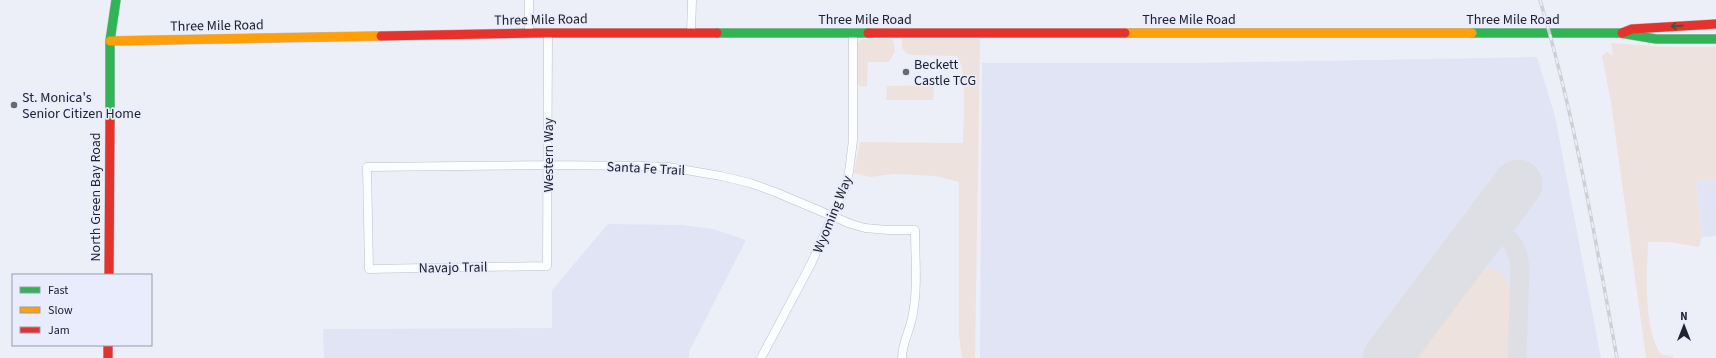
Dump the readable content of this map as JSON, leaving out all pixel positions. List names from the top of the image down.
{
  "streets": {
    "street": [
      "Three Mile Road",
      "Western Way",
      "Santa Fe Trail",
      "North Green Bay Road",
      "Wyoming Way",
      "Navajo Trail"
    ]
  },
  "crossings": [
    ["Three Mile Road", "Western Way"],
    ["Three Mile Road", "North Green Bay Road"],
    ["Three Mile Road", "Wyoming Way"],
    ["Western Way", "Santa Fe Trail"],
    ["Western Way", "Navajo Trail"],
    ["Santa Fe Trail", "Wyoming Way"],
    ["Santa Fe Trail", "Navajo Trail"]
  ],
  "places": ["Beckett Castle TCG", "St. Monica's Senior Citizen Home"],
  "legend": ["Fast", "Slow", "Jam"],
  "north": "top"
}
